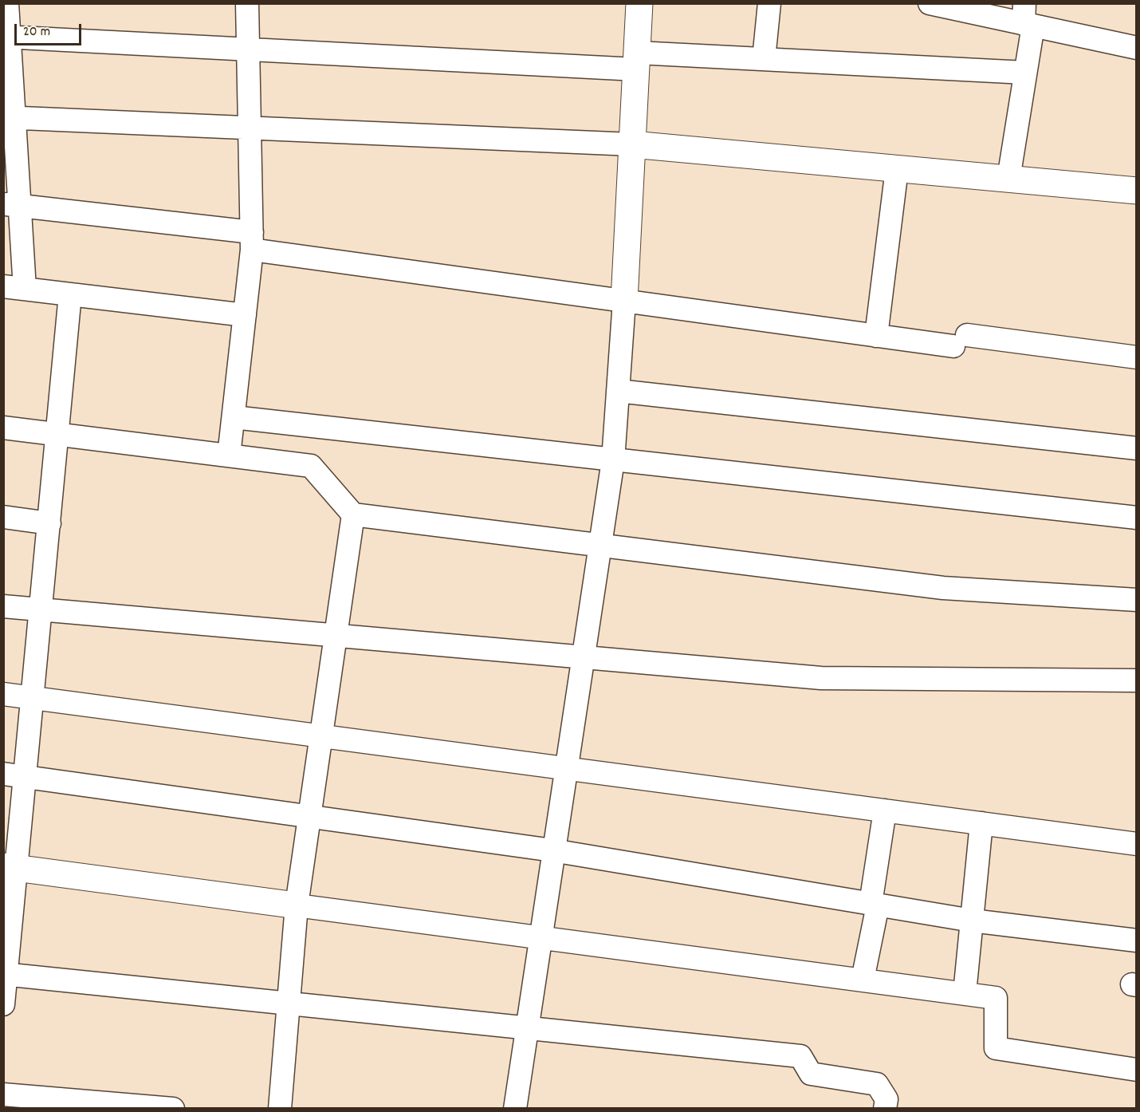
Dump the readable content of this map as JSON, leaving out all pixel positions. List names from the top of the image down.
{
  "scale_bar": "20 m"
}
